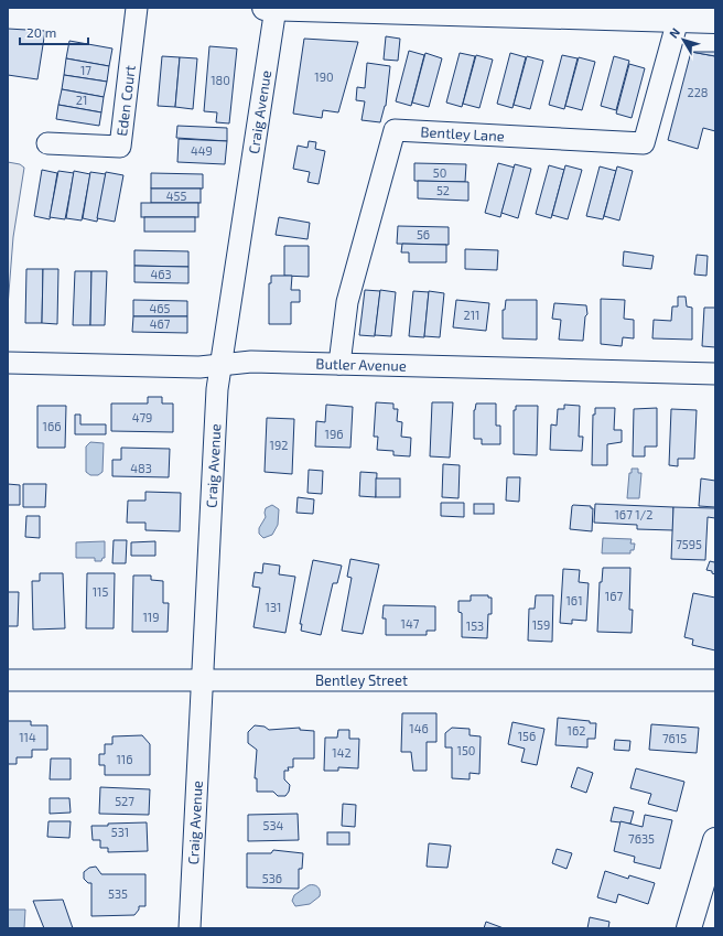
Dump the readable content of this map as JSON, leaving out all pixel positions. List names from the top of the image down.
{
  "streets": {
    "street": [
      "Eden Court",
      "Craig Avenue",
      "Bentley Lane",
      "Butler Avenue",
      "Bentley Street"
    ]
  },
  "crossings": [
    ["Craig Avenue", "Butler Avenue"],
    ["Craig Avenue", "Bentley Street"],
    ["Bentley Lane", "Butler Avenue"]
  ],
  "house_numbers": [
    "17",
    "190",
    "180",
    "228",
    "21",
    "449",
    "50",
    "52",
    "455",
    "56",
    "463",
    "465",
    "211",
    "467",
    "479",
    "166",
    "196",
    "192",
    "483",
    "167 1/2",
    "7595",
    "115",
    "167",
    "161",
    "131",
    "119",
    "147",
    "159",
    "153",
    "146",
    "162",
    "156",
    "114",
    "7615",
    "150",
    "142",
    "116",
    "527",
    "534",
    "531",
    "7635",
    "536",
    "535"
  ],
  "scale_bar": "20 m",
  "north": "top left"
}
